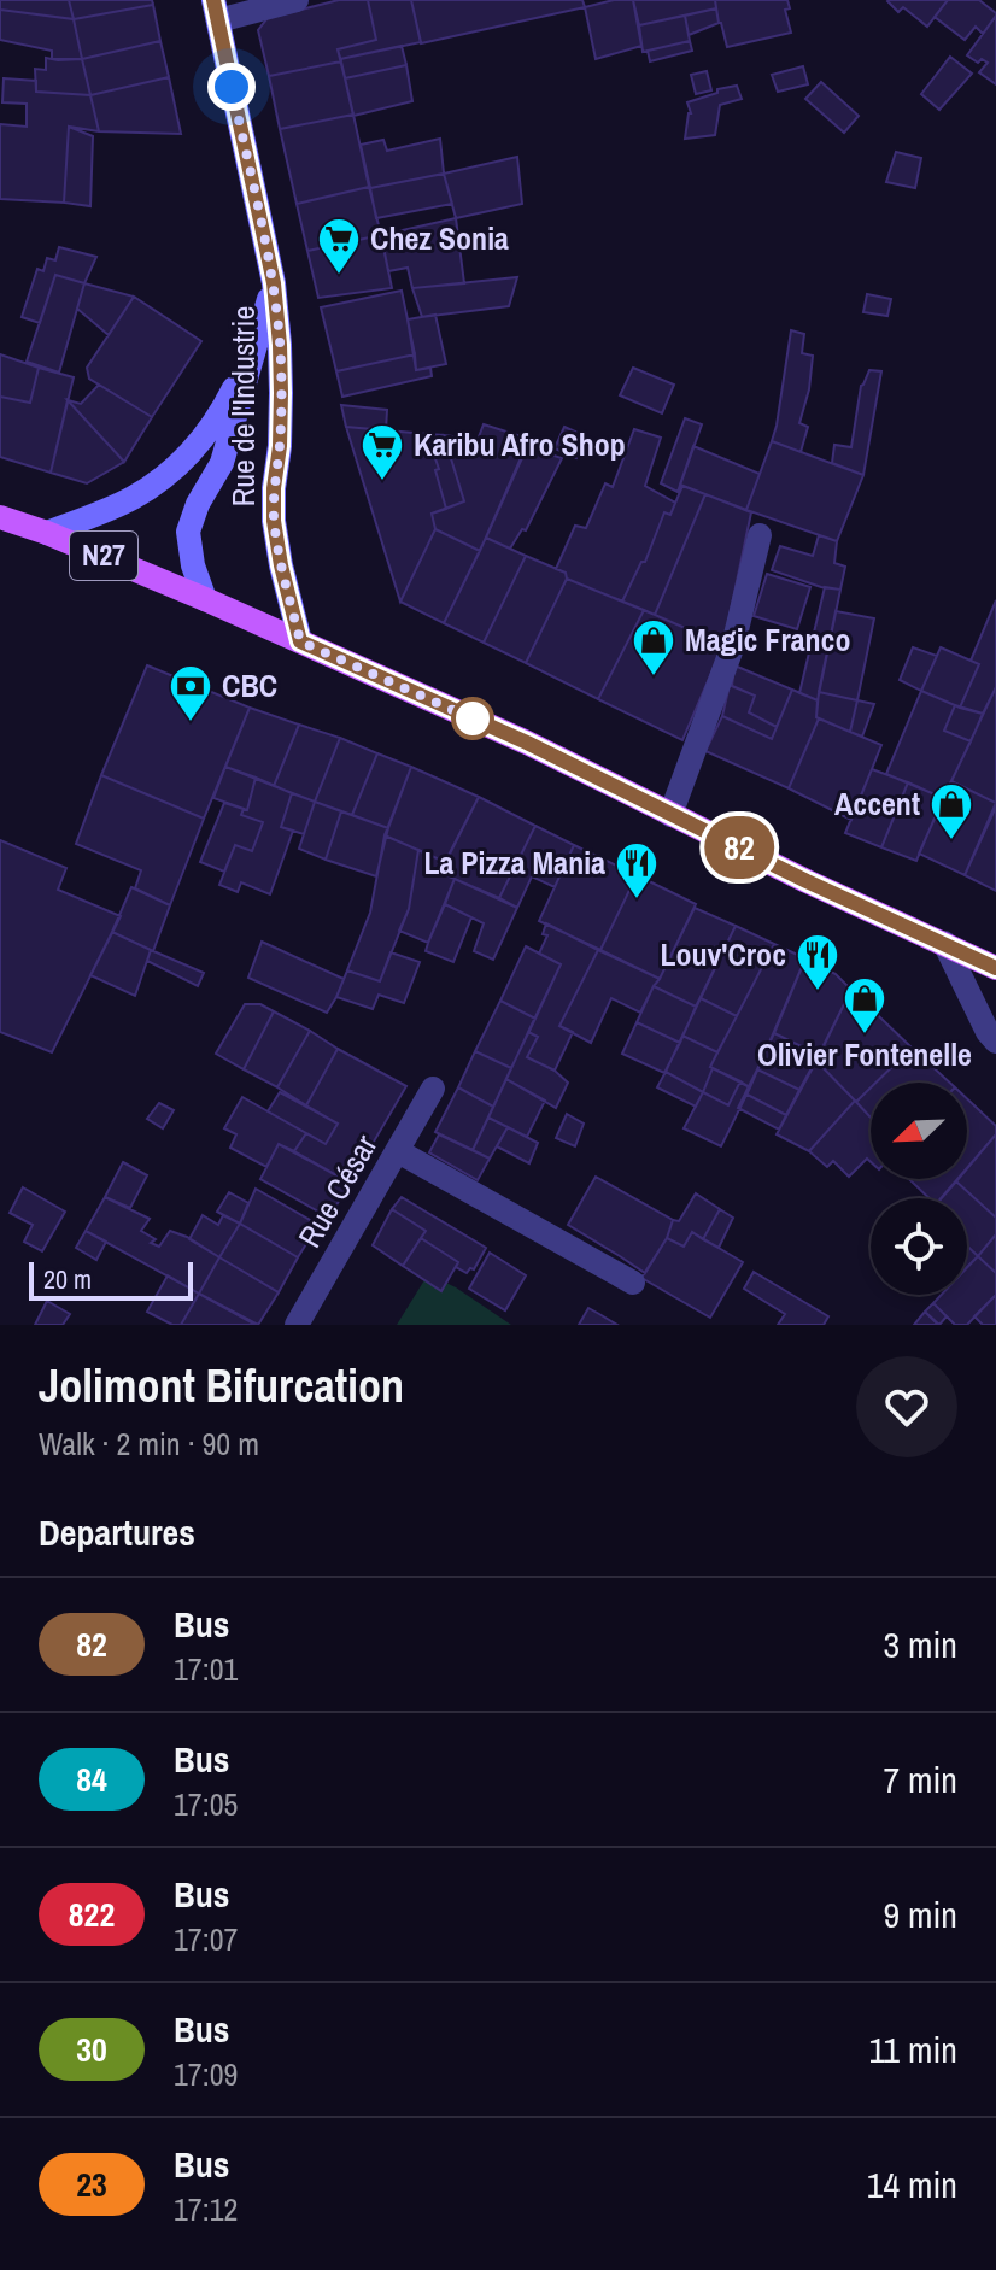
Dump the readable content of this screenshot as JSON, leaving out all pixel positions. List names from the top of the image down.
{
  "streets": {
    "main road": ["N27"],
    "street": ["Rue de l'Industrie", "Rue César"]
  },
  "crossings": [
    ["Rue de l'Industrie", "N27"]
  ],
  "places": {
    "supermarket": ["Chez Sonia", "Karibu Afro Shop"],
    "shop": ["Magic Franco", "Accent", "Olivier Fontenelle"],
    "bank": ["CBC"],
    "restaurant": ["La Pizza Mania", "Louv'Croc"]
  },
  "lines": ["bus line 82"],
  "scale_bar": "20 m",
  "north": "bottom left",
  "page": {
    "on_map": "82",
    "scale": "20 m",
    "heading": [
      ["Jolimont Bifurcation", "Walk · 2 min · 90 m"],
      "Departures"
    ],
    "list": [
      {
        "mark": "82",
        "name": "Bus",
        "note": "17:01",
        "value": "3 min"
      },
      {
        "mark": "84",
        "name": "Bus",
        "note": "17:05",
        "value": "7 min"
      },
      {
        "mark": "822",
        "name": "Bus",
        "note": "17:07",
        "value": "9 min"
      },
      {
        "mark": "30",
        "name": "Bus",
        "note": "17:09",
        "value": "11 min"
      },
      {
        "mark": "23",
        "name": "Bus",
        "note": "17:12",
        "value": "14 min"
      }
    ]
  }
}
